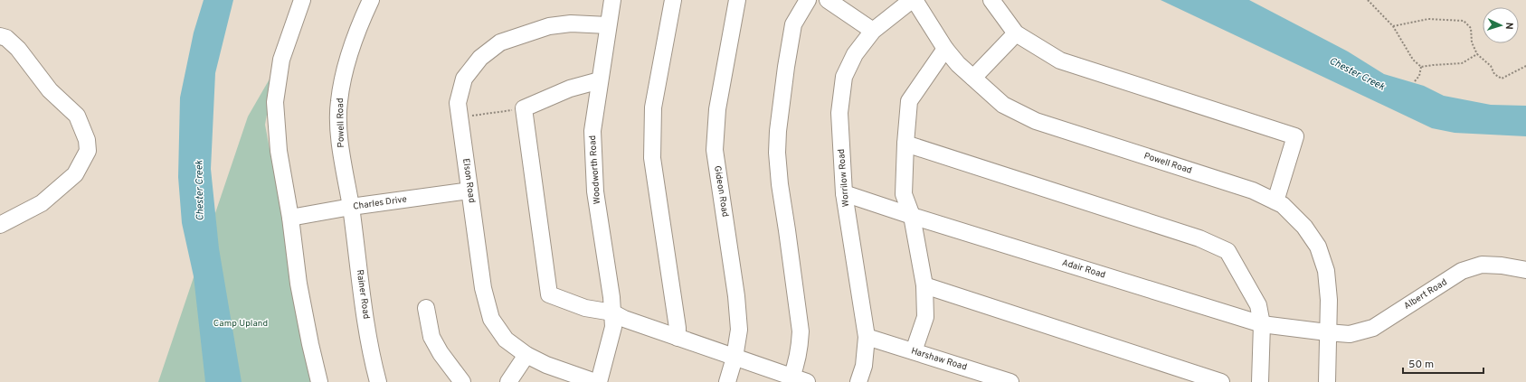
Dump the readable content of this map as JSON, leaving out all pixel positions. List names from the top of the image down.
{
  "streets": {
    "street": [
      "Powell Road",
      "Woodworth Road",
      "Worrilow Road",
      "Elson Road",
      "Gideon Road",
      "Charles Drive",
      "Adair Road",
      "Rainer Road",
      "Albert Road",
      "Harshaw Road"
    ]
  },
  "crossings": [
    ["Powell Road", "Worrilow Road"],
    ["Powell Road", "Charles Drive"],
    ["Powell Road", "Adair Road"],
    ["Powell Road", "Rainer Road"],
    ["Powell Road", "Albert Road"],
    ["Woodworth Road", "Elson Road"],
    ["Worrilow Road", "Adair Road"],
    ["Worrilow Road", "Harshaw Road"],
    ["Elson Road", "Charles Drive"],
    ["Charles Drive", "Rainer Road"],
    ["Adair Road", "Albert Road"]
  ],
  "water": ["Chester Creek"],
  "parks": ["Camp Upland"],
  "scale_bar": "50 m",
  "north": "right"
}
